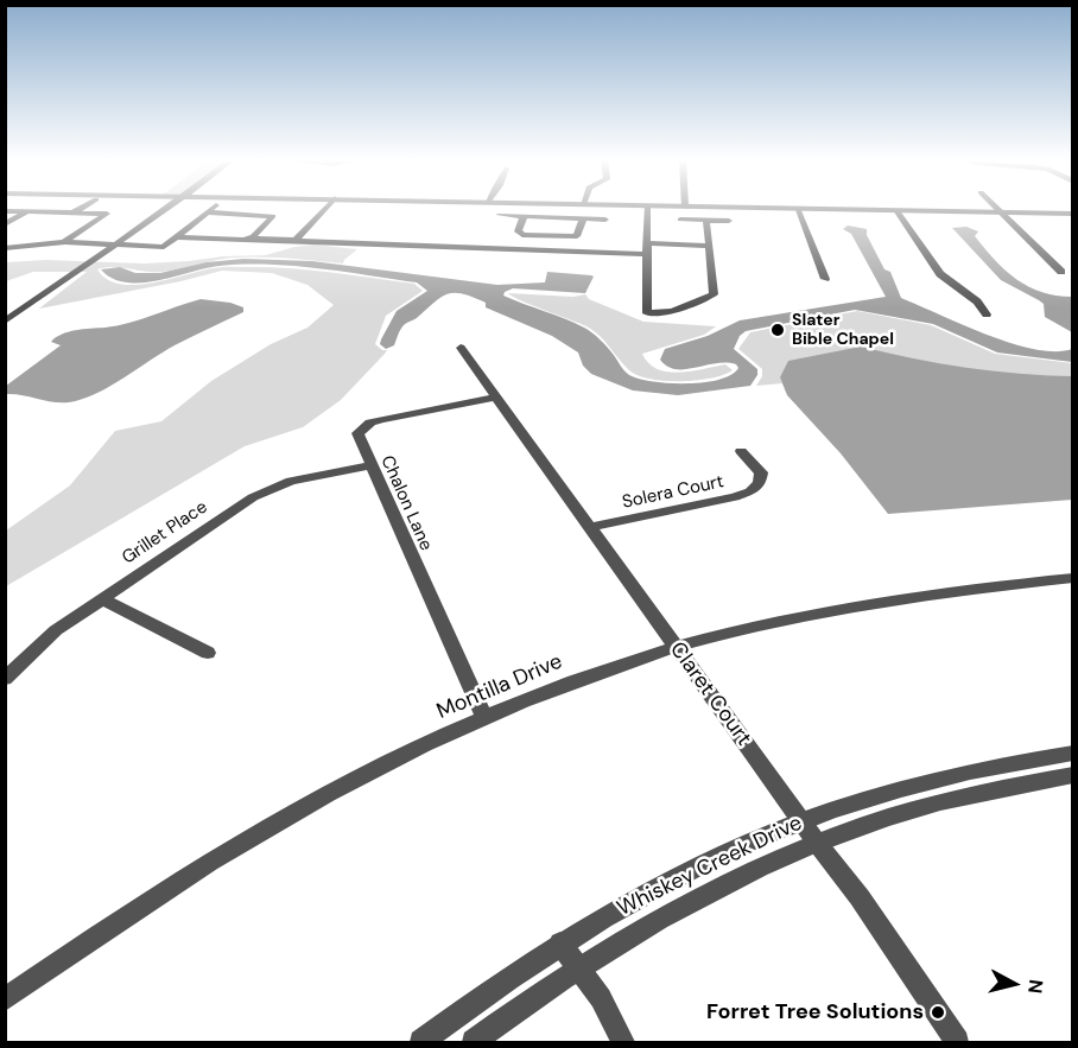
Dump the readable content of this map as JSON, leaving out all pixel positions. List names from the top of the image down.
{
  "streets": {
    "street": [
      "Solera Court",
      "Chalon Lane",
      "Grillet Place",
      "Montilla Drive",
      "Claret Court",
      "Whiskey Creek Drive"
    ]
  },
  "crossings": [
    ["Solera Court", "Claret Court"],
    ["Chalon Lane", "Grillet Place"],
    ["Chalon Lane", "Montilla Drive"],
    ["Chalon Lane", "Claret Court"],
    ["Montilla Drive", "Claret Court"],
    ["Claret Court", "Whiskey Creek Drive"]
  ],
  "places": ["Slater Bible Chapel", "Forret Tree Solutions"],
  "north": "right"
}
